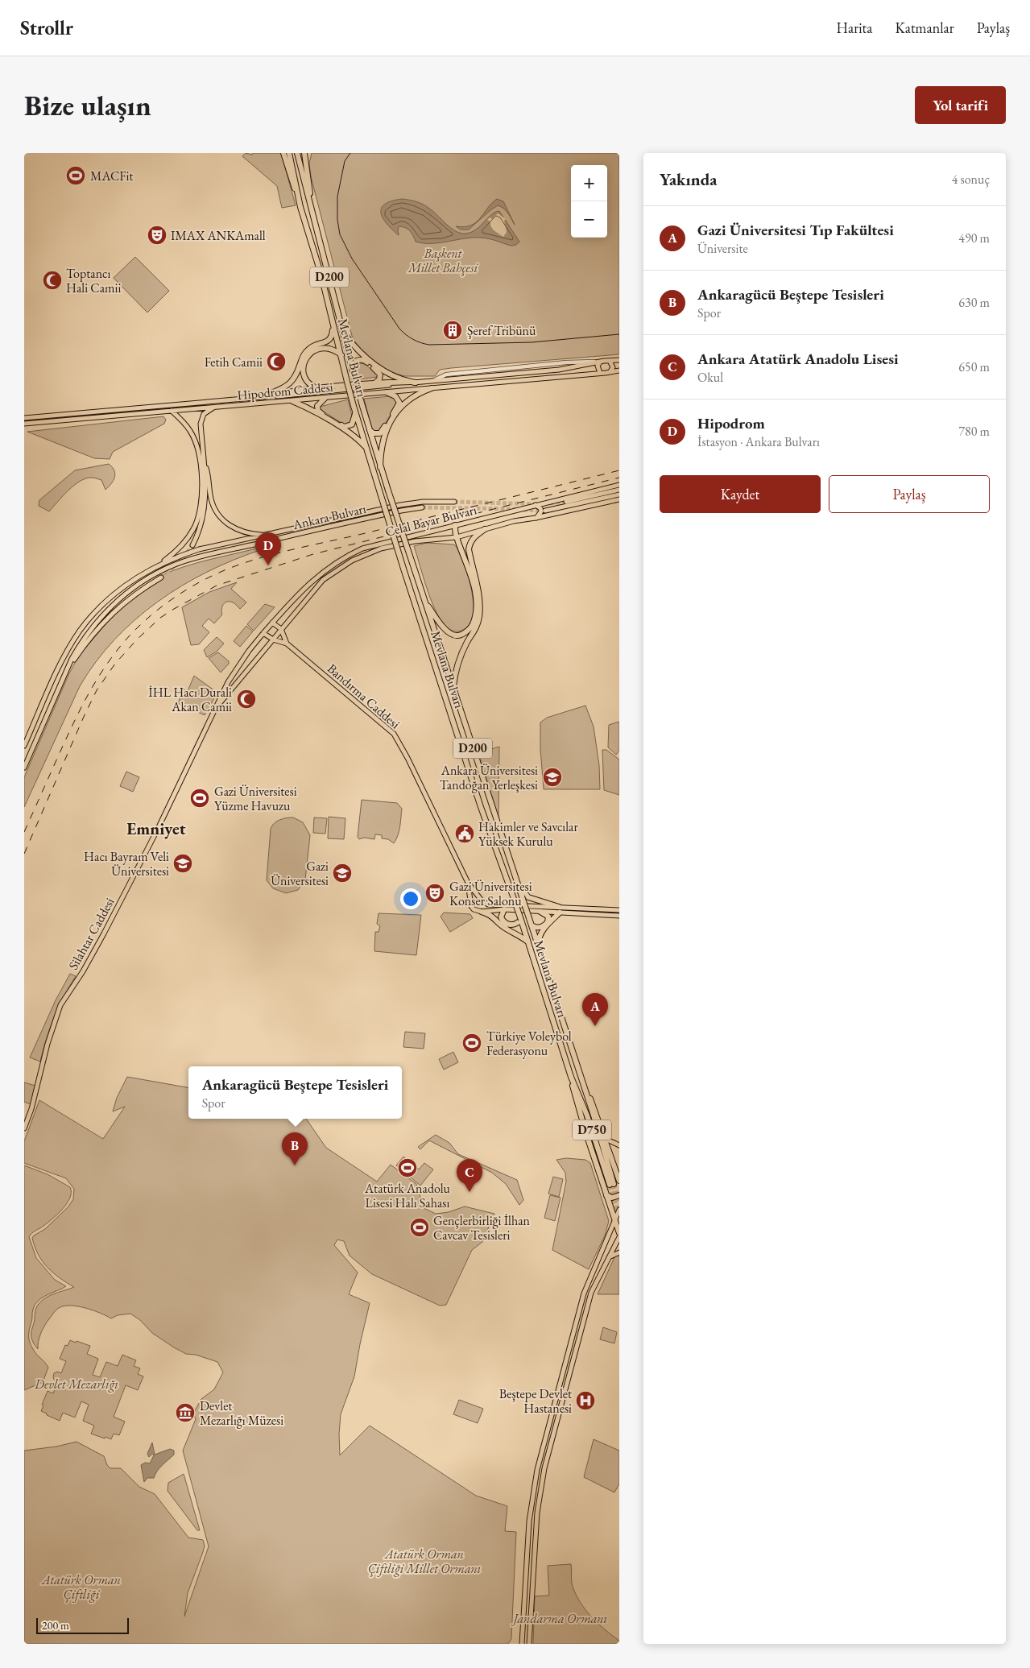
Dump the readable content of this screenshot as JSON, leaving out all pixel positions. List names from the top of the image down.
{
  "streets": {
    "highway": ["D200", "Mevlana Bulvarı", "D750"],
    "main road": [
      "Hipodrom Caddesi",
      "Ankara Bulvarı",
      "Celal Bayar Bulvarı",
      "Bandırma Caddesi",
      "Silahtar Caddesi"
    ]
  },
  "crossings": [
    ["D200", "Mevlana Bulvarı"],
    ["Celal Bayar Bulvarı", "Bandırma Caddesi"],
    ["Celal Bayar Bulvarı", "Silahtar Caddesi"],
    ["Bandırma Caddesi", "Silahtar Caddesi"]
  ],
  "districts": ["Emniyet"],
  "parks": [
    "Başkent Millet Bahçesi",
    "Devlet Mezarlığı",
    "Atatürk Orman Çiftliği Millet Ormanı",
    "Atatürk Orman Çiftliği",
    "Jandarma Ormanı"
  ],
  "places": {
    "sports": [
      "MACFit",
      "Gazi Üniversitesi Yüzme Havuzu",
      "Türkiye Voleybol Federasyonu",
      "Atatürk Anadolu Lisesi Halı Sahası",
      "Gençlerbirliği İlhan Cavcav Tesisleri"
    ],
    "theatre": ["IMAX ANKAmall", "Gazi Üniversitesi Konser Salonu"],
    "mosque": ["Toptancı Hali Camii", "Fetih Camii", "İHL Hacı Durali Akan Camii"],
    "building": ["Şeref Tribünü"],
    "school or university": ["Ankara Üniversitesi Tandoğan Yerleşkesi", "Hacı Bayram Veli Üniversitesi", "Gazi Üniversitesi"],
    "public building": ["Hakimler ve Savcılar Yüksek Kurulu"],
    "hospital": ["Beştepe Devlet Hastanesi"],
    "museum": ["Devlet Mezarlığı Müzesi"]
  },
  "scale_bar": "200 m",
  "page": {
    "header": "Strollr",
    "nav": ["Harita", "Katmanlar", "Paylaş"],
    "buttons": [
      "Yol tarifi",
      ["Kaydet", "Paylaş"]
    ],
    "title": "Bize ulaşın",
    "heading": ["Yakında", "4 sonuç"],
    "map_buttons": ["+", "−"],
    "list": [
      {
        "mark": "A",
        "name": "Gazi Üniversitesi Tıp Fakültesi",
        "note": "Üniversite",
        "value": "490 m"
      },
      {
        "mark": "B",
        "name": "Ankaragücü Beştepe Tesisleri",
        "note": "Spor",
        "value": "630 m"
      },
      {
        "mark": "C",
        "name": "Ankara Atatürk Anadolu Lisesi",
        "note": "Okul",
        "value": "650 m"
      },
      {
        "mark": "D",
        "name": "Hipodrom",
        "note": "İstasyon · Ankara Bulvarı",
        "value": "780 m"
      }
    ],
    "pins": [
      "D",
      "A",
      "B",
      "C"
    ],
    "popup": ["Ankaragücü Beştepe Tesisleri", "Spor"],
    "scale": "200 m"
  }
}
